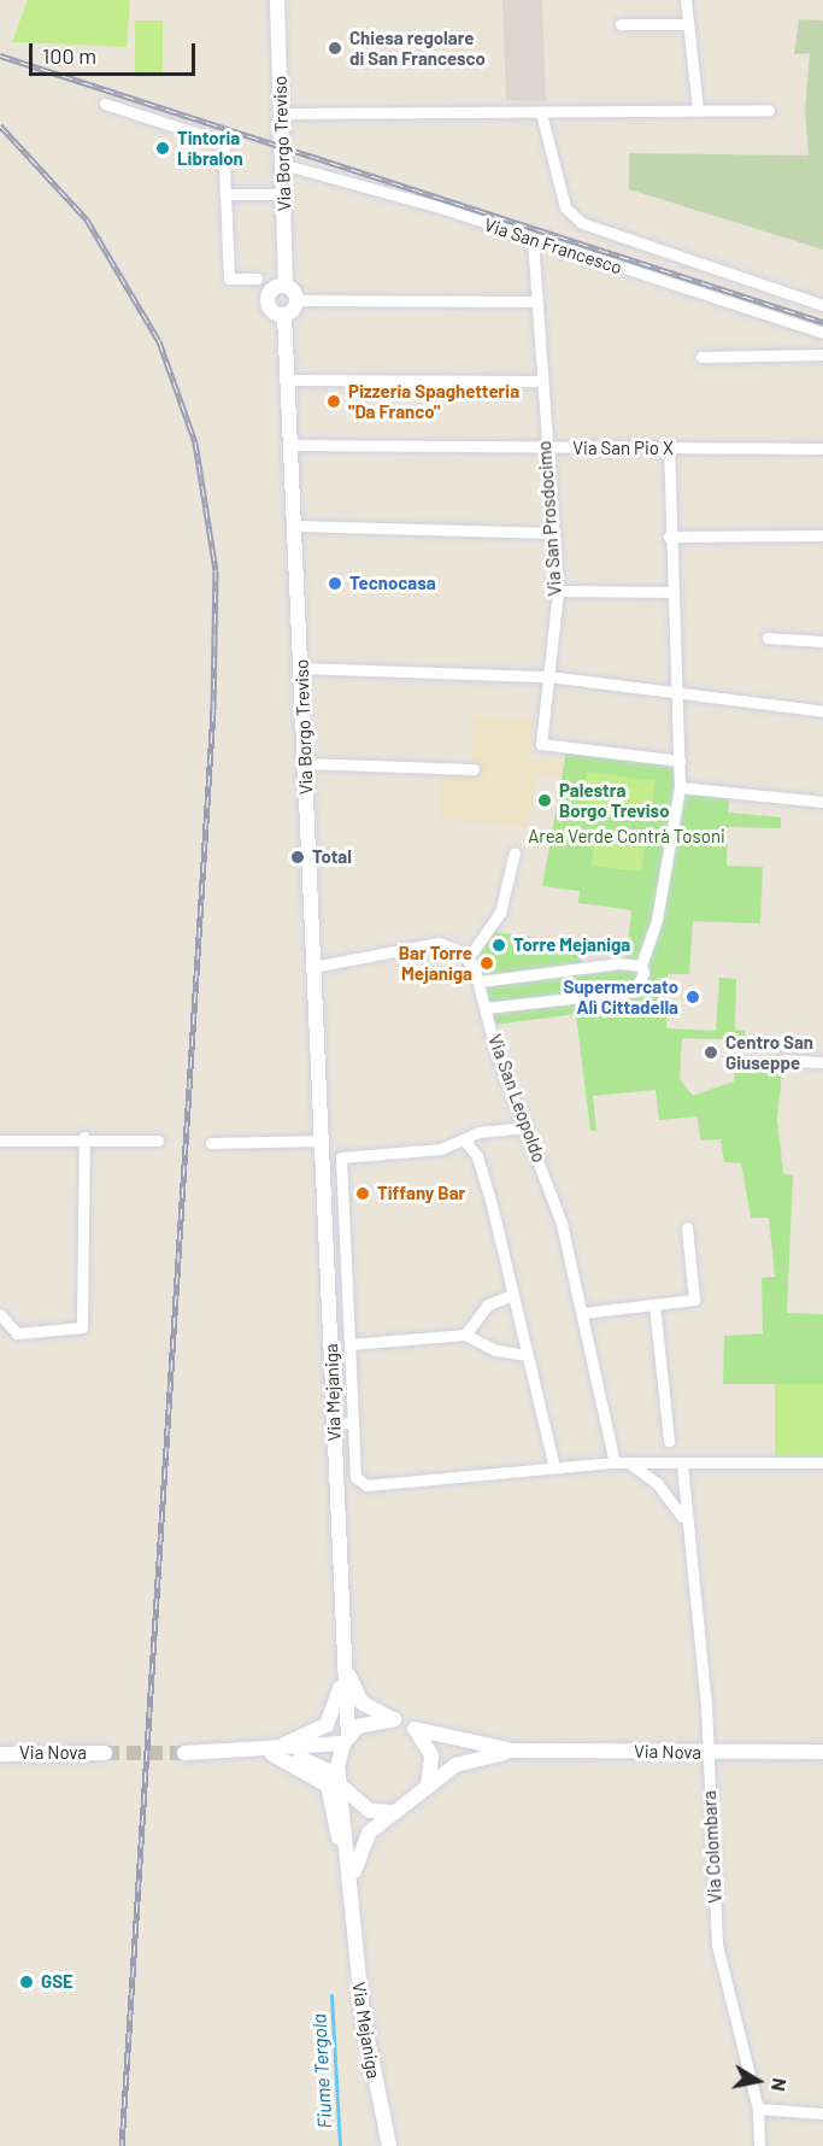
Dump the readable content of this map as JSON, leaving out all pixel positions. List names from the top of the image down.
{
  "streets": {
    "street": [
      "Via Borgo Treviso",
      "Via San Francesco",
      "Via San Pio X",
      "Via San Prosdocimo",
      "Via San Leopoldo",
      "Via Mejaniga",
      "Via Nova",
      "Via Colombara"
    ]
  },
  "crossings": [
    ["Via Borgo Treviso", "Via San Francesco"],
    ["Via Borgo Treviso", "Via San Pio X"],
    ["Via Borgo Treviso", "Via Mejaniga"],
    ["Via San Francesco", "Via San Prosdocimo"],
    ["Via San Pio X", "Via San Prosdocimo"],
    ["Via Mejaniga", "Via Nova"],
    ["Via Nova", "Via Colombara"]
  ],
  "water": ["Fiume Tergola"],
  "parks": ["Area Verde Contrà Tosoni"],
  "places": [
    "Chiesa regolare di San Francesco",
    "Tintoria Libralon",
    "Pizzeria Spaghetteria \"Da Franco\"",
    "Tecnocasa",
    "Palestra Borgo Treviso",
    "Total",
    "Torre Mejaniga",
    "Bar Torre Mejaniga",
    "Supermercato Alì Cittadella",
    "Centro San Giuseppe",
    "Tiffany Bar",
    "GSE"
  ],
  "scale_bar": "100 m",
  "north": "right"
}
